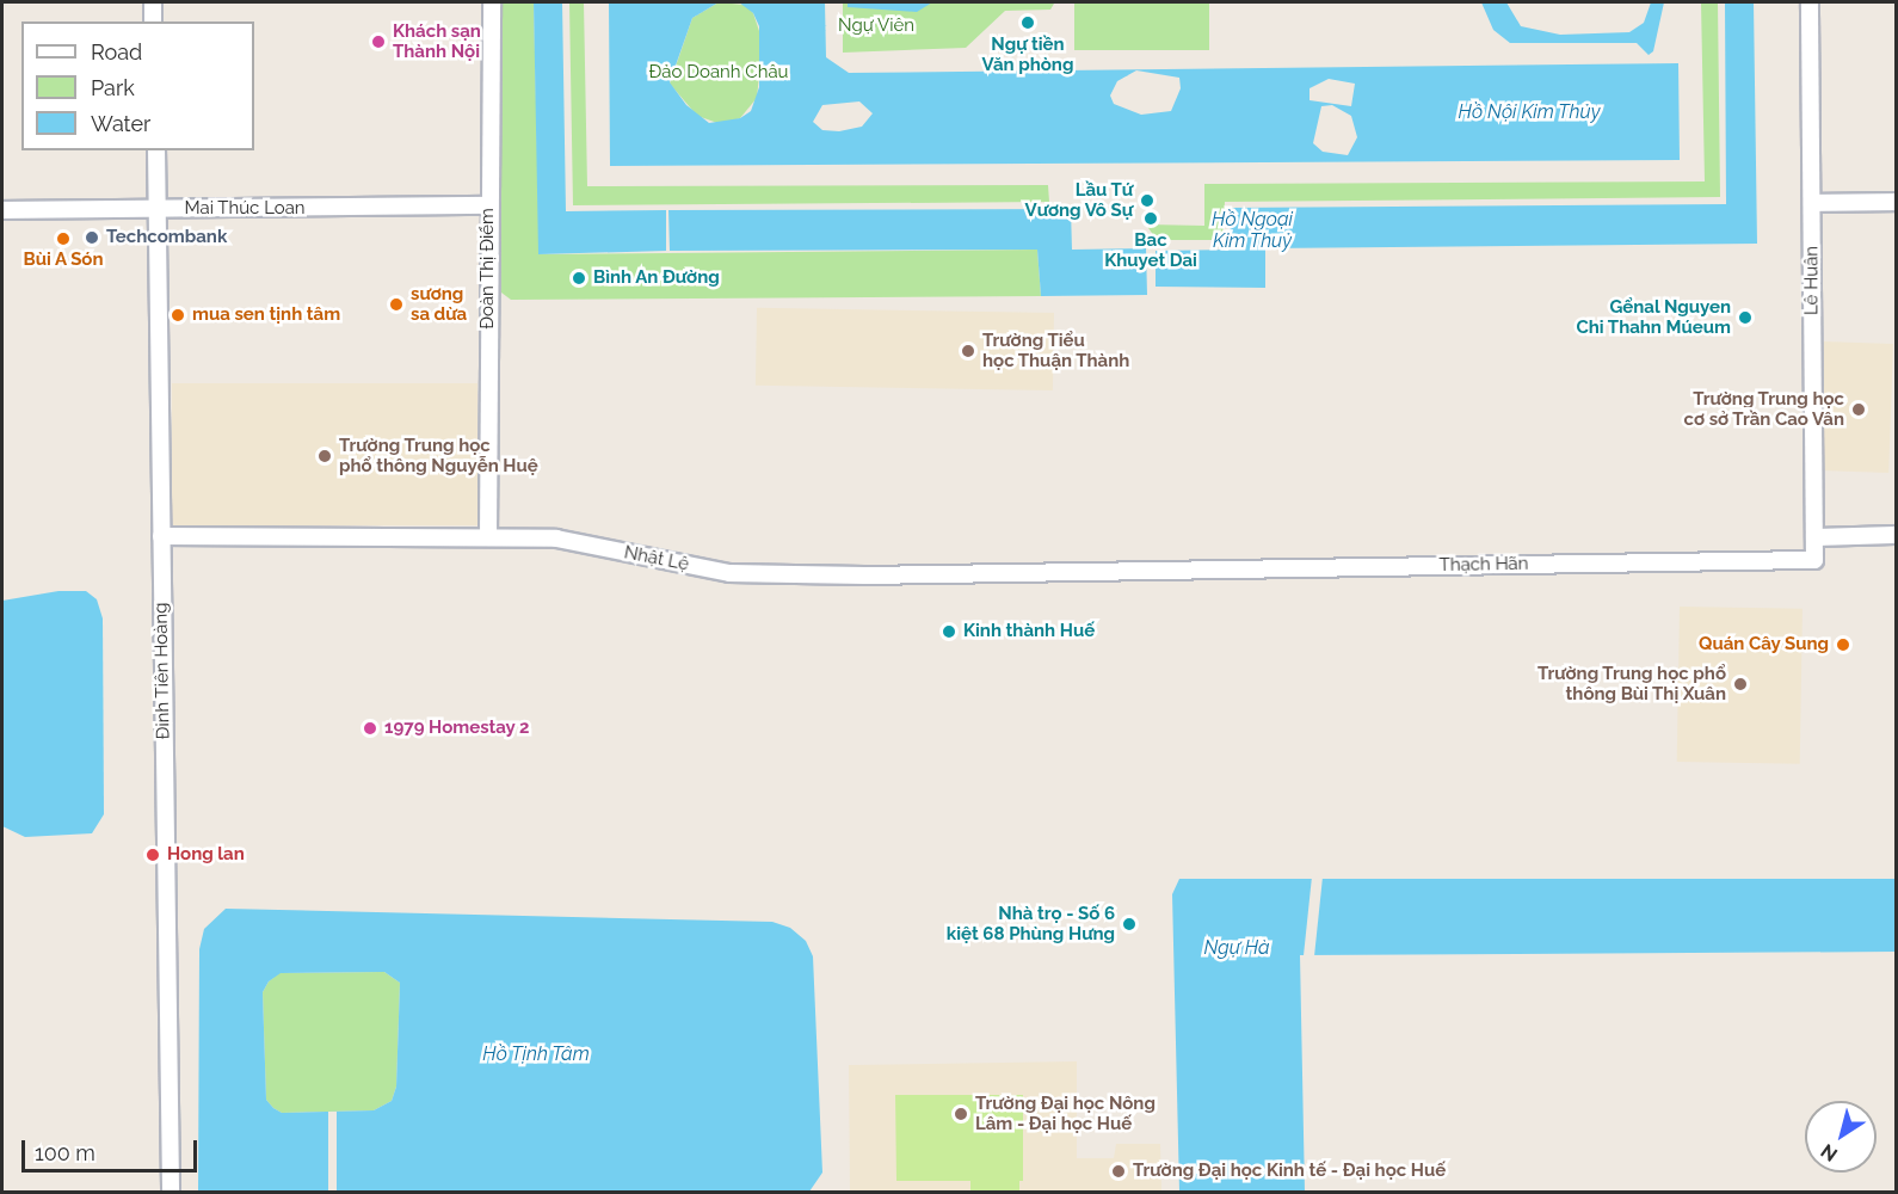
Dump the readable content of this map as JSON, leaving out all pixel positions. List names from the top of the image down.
{
  "streets": {
    "street": [
      "Mai Thúc Loan",
      "Đoàn Thị Điểm",
      "Lê Huân",
      "Nhật Lệ",
      "Thạch Hãn",
      "Đinh Tiên Hoàng"
    ]
  },
  "crossings": [
    ["Mai Thúc Loan", "Đoàn Thị Điểm"],
    ["Mai Thúc Loan", "Đinh Tiên Hoàng"],
    ["Đoàn Thị Điểm", "Nhật Lệ"],
    ["Lê Huân", "Thạch Hãn"],
    ["Nhật Lệ", "Thạch Hãn"],
    ["Nhật Lệ", "Đinh Tiên Hoàng"]
  ],
  "water": [
    "Hồ Nội Kim Thủy",
    "Hồ Ngoại Kim Thuỷ",
    "Ngự Hà",
    "Hồ Tịnh Tâm"
  ],
  "parks": ["Ngự Viên", "Đảo Doanh Châu"],
  "places": [
    "Ngự tiền Văn phòng",
    "Khách sạn Thành Nội",
    "Lầu Tứ Vương Vô Sự",
    "Bac Khuyet Dai",
    "Techcombank",
    "Bùi A Són",
    "Bình An Đường",
    "sương sa dừa",
    "mua sen tịnh tâm",
    "Gểnal Nguyen Chi Thahn Múeum",
    "Trường Tiểu học Thuận Thành",
    "Trường Trung học cơ sở Trần Cao Vân",
    "Trường Trung học phổ thông Nguyễn Huệ",
    "Kinh thành Huế",
    "Quán Cây Sung",
    "Trường Trung học phổ thông Bùi Thị Xuân",
    "1979 Homestay 2",
    "Hong lan",
    "Nhà trọ - Số 6 kiệt 68 Phùng Hưng",
    "Trường Đại học Nông Lâm - Đại học Huế",
    "Trường Đại học Kinh tế - Đại học Huế"
  ],
  "legend": ["Road", "Park", "Water"],
  "scale_bar": "100 m",
  "north": "bottom left"
}
